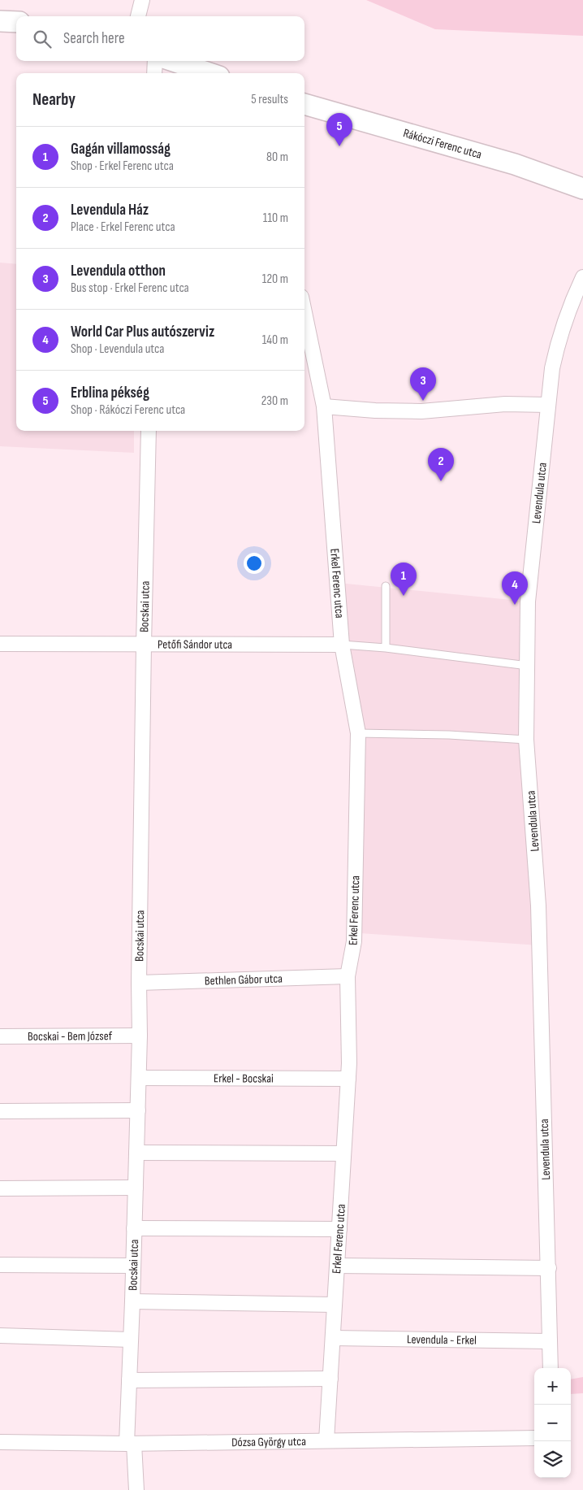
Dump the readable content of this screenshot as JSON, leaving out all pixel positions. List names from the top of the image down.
{
  "streets": {
    "main road": ["Rákóczi Ferenc utca"],
    "street": [
      "Levendula utca",
      "Erkel Ferenc utca",
      "Bocskai utca",
      "Petőfi Sándor utca",
      "Bethlen Gábor utca",
      "Bocskai - Bem József",
      "Erkel - Bocskai",
      "Levendula - Erkel",
      "Dózsa György utca"
    ]
  },
  "crossings": [
    ["Levendula utca", "Levendula - Erkel"],
    ["Erkel Ferenc utca", "Petőfi Sándor utca"],
    ["Erkel Ferenc utca", "Bethlen Gábor utca"],
    ["Erkel Ferenc utca", "Erkel - Bocskai"],
    ["Erkel Ferenc utca", "Levendula - Erkel"],
    ["Erkel Ferenc utca", "Dózsa György utca"],
    ["Bocskai utca", "Petőfi Sándor utca"],
    ["Bocskai utca", "Bethlen Gábor utca"],
    ["Bocskai utca", "Bocskai - Bem József"],
    ["Bocskai utca", "Erkel - Bocskai"],
    ["Bocskai utca", "Dózsa György utca"]
  ],
  "page": {
    "search": "Search here",
    "heading": ["Nearby", "5 results"],
    "pins": [
      "5",
      "3",
      "2",
      "1",
      "4"
    ],
    "list": [
      {
        "mark": "1",
        "name": "Gagán villamosság",
        "note": "Shop · Erkel Ferenc utca",
        "value": "80 m"
      },
      {
        "mark": "2",
        "name": "Levendula Ház",
        "note": "Place · Erkel Ferenc utca",
        "value": "110 m"
      },
      {
        "mark": "3",
        "name": "Levendula otthon",
        "note": "Bus stop · Erkel Ferenc utca",
        "value": "120 m"
      },
      {
        "mark": "4",
        "name": "World Car Plus autószerviz",
        "note": "Shop · Levendula utca",
        "value": "140 m"
      },
      {
        "mark": "5",
        "name": "Erblina pékség",
        "note": "Shop · Rákóczi Ferenc utca",
        "value": "230 m"
      }
    ],
    "map_buttons": ["+", "−"]
  }
}
